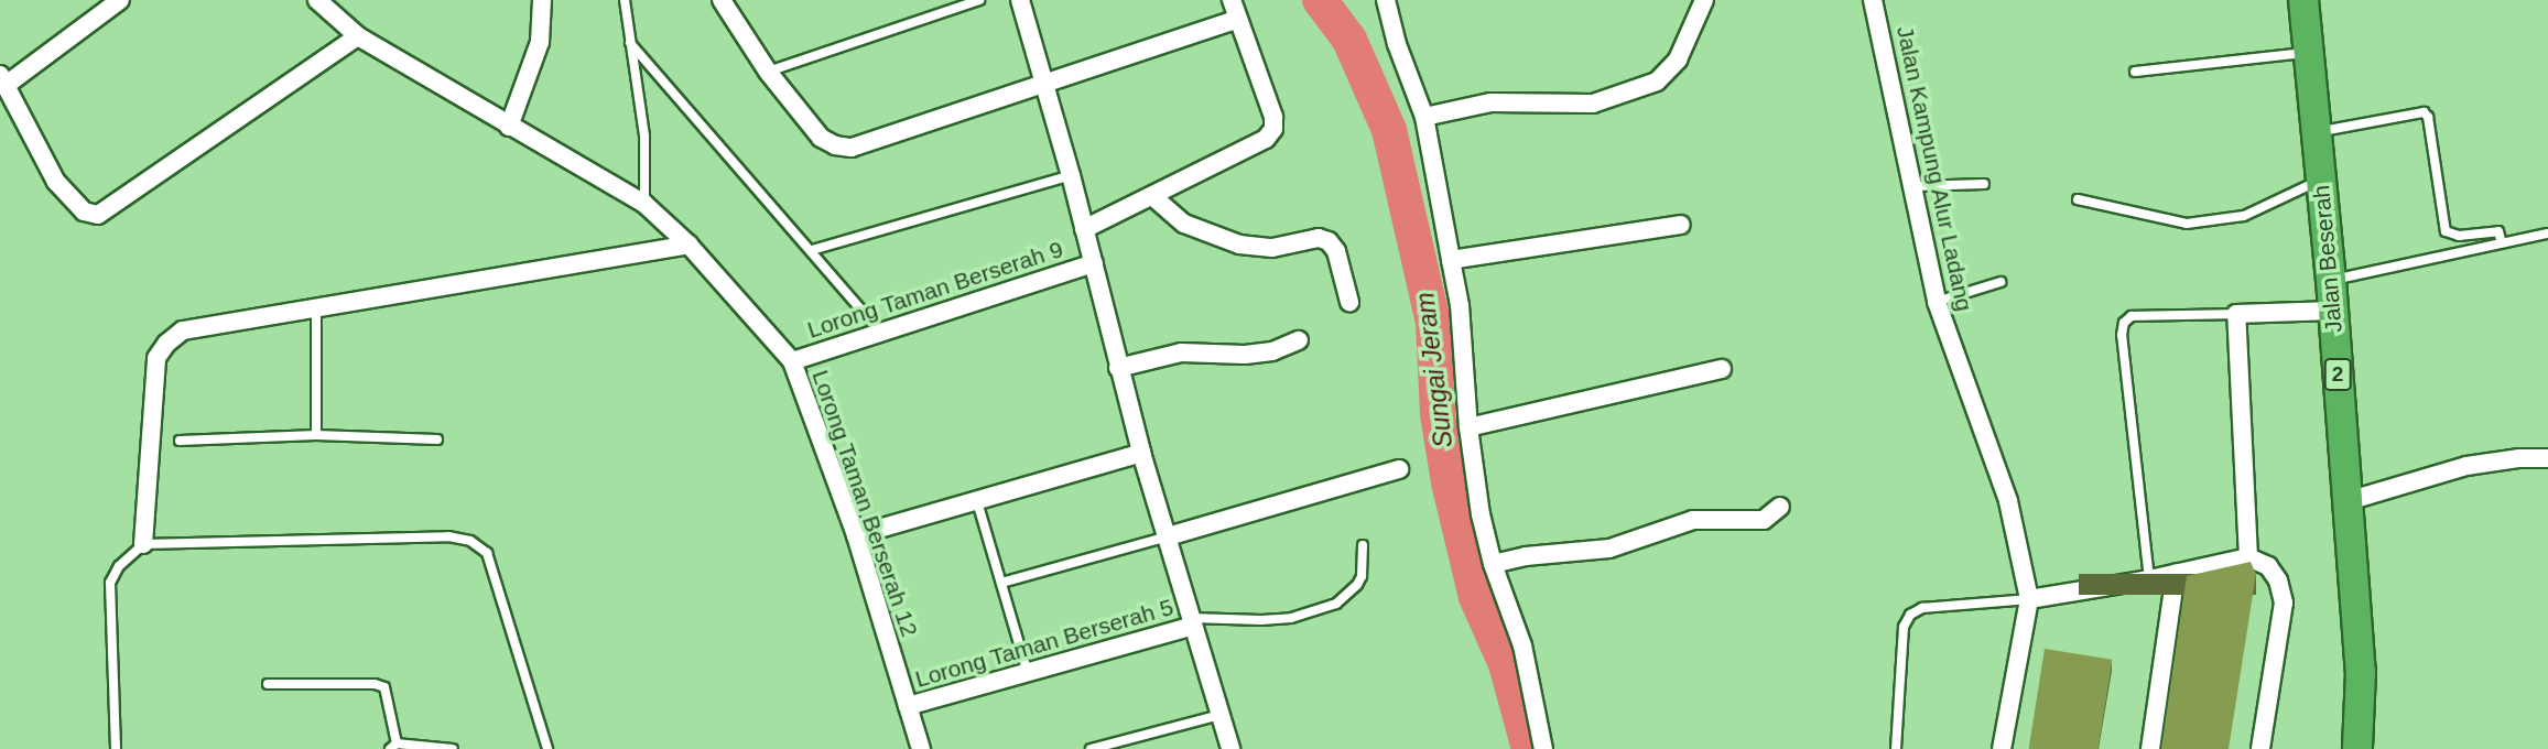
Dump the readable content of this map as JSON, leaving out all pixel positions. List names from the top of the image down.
{
  "streets": {
    "highway": ["Jalan Beserah", "2"],
    "street": [
      "Jalan Kampung Alur Ladang",
      "Lorong Taman Berserah 9",
      "Lorong Taman Berserah 12",
      "Lorong Taman Berserah 5"
    ]
  },
  "crossings": [
    ["Lorong Taman Berserah 9", "Lorong Taman Berserah 12"],
    ["Lorong Taman Berserah 12", "Lorong Taman Berserah 5"]
  ],
  "water": ["Sungai Jeram"]
}
